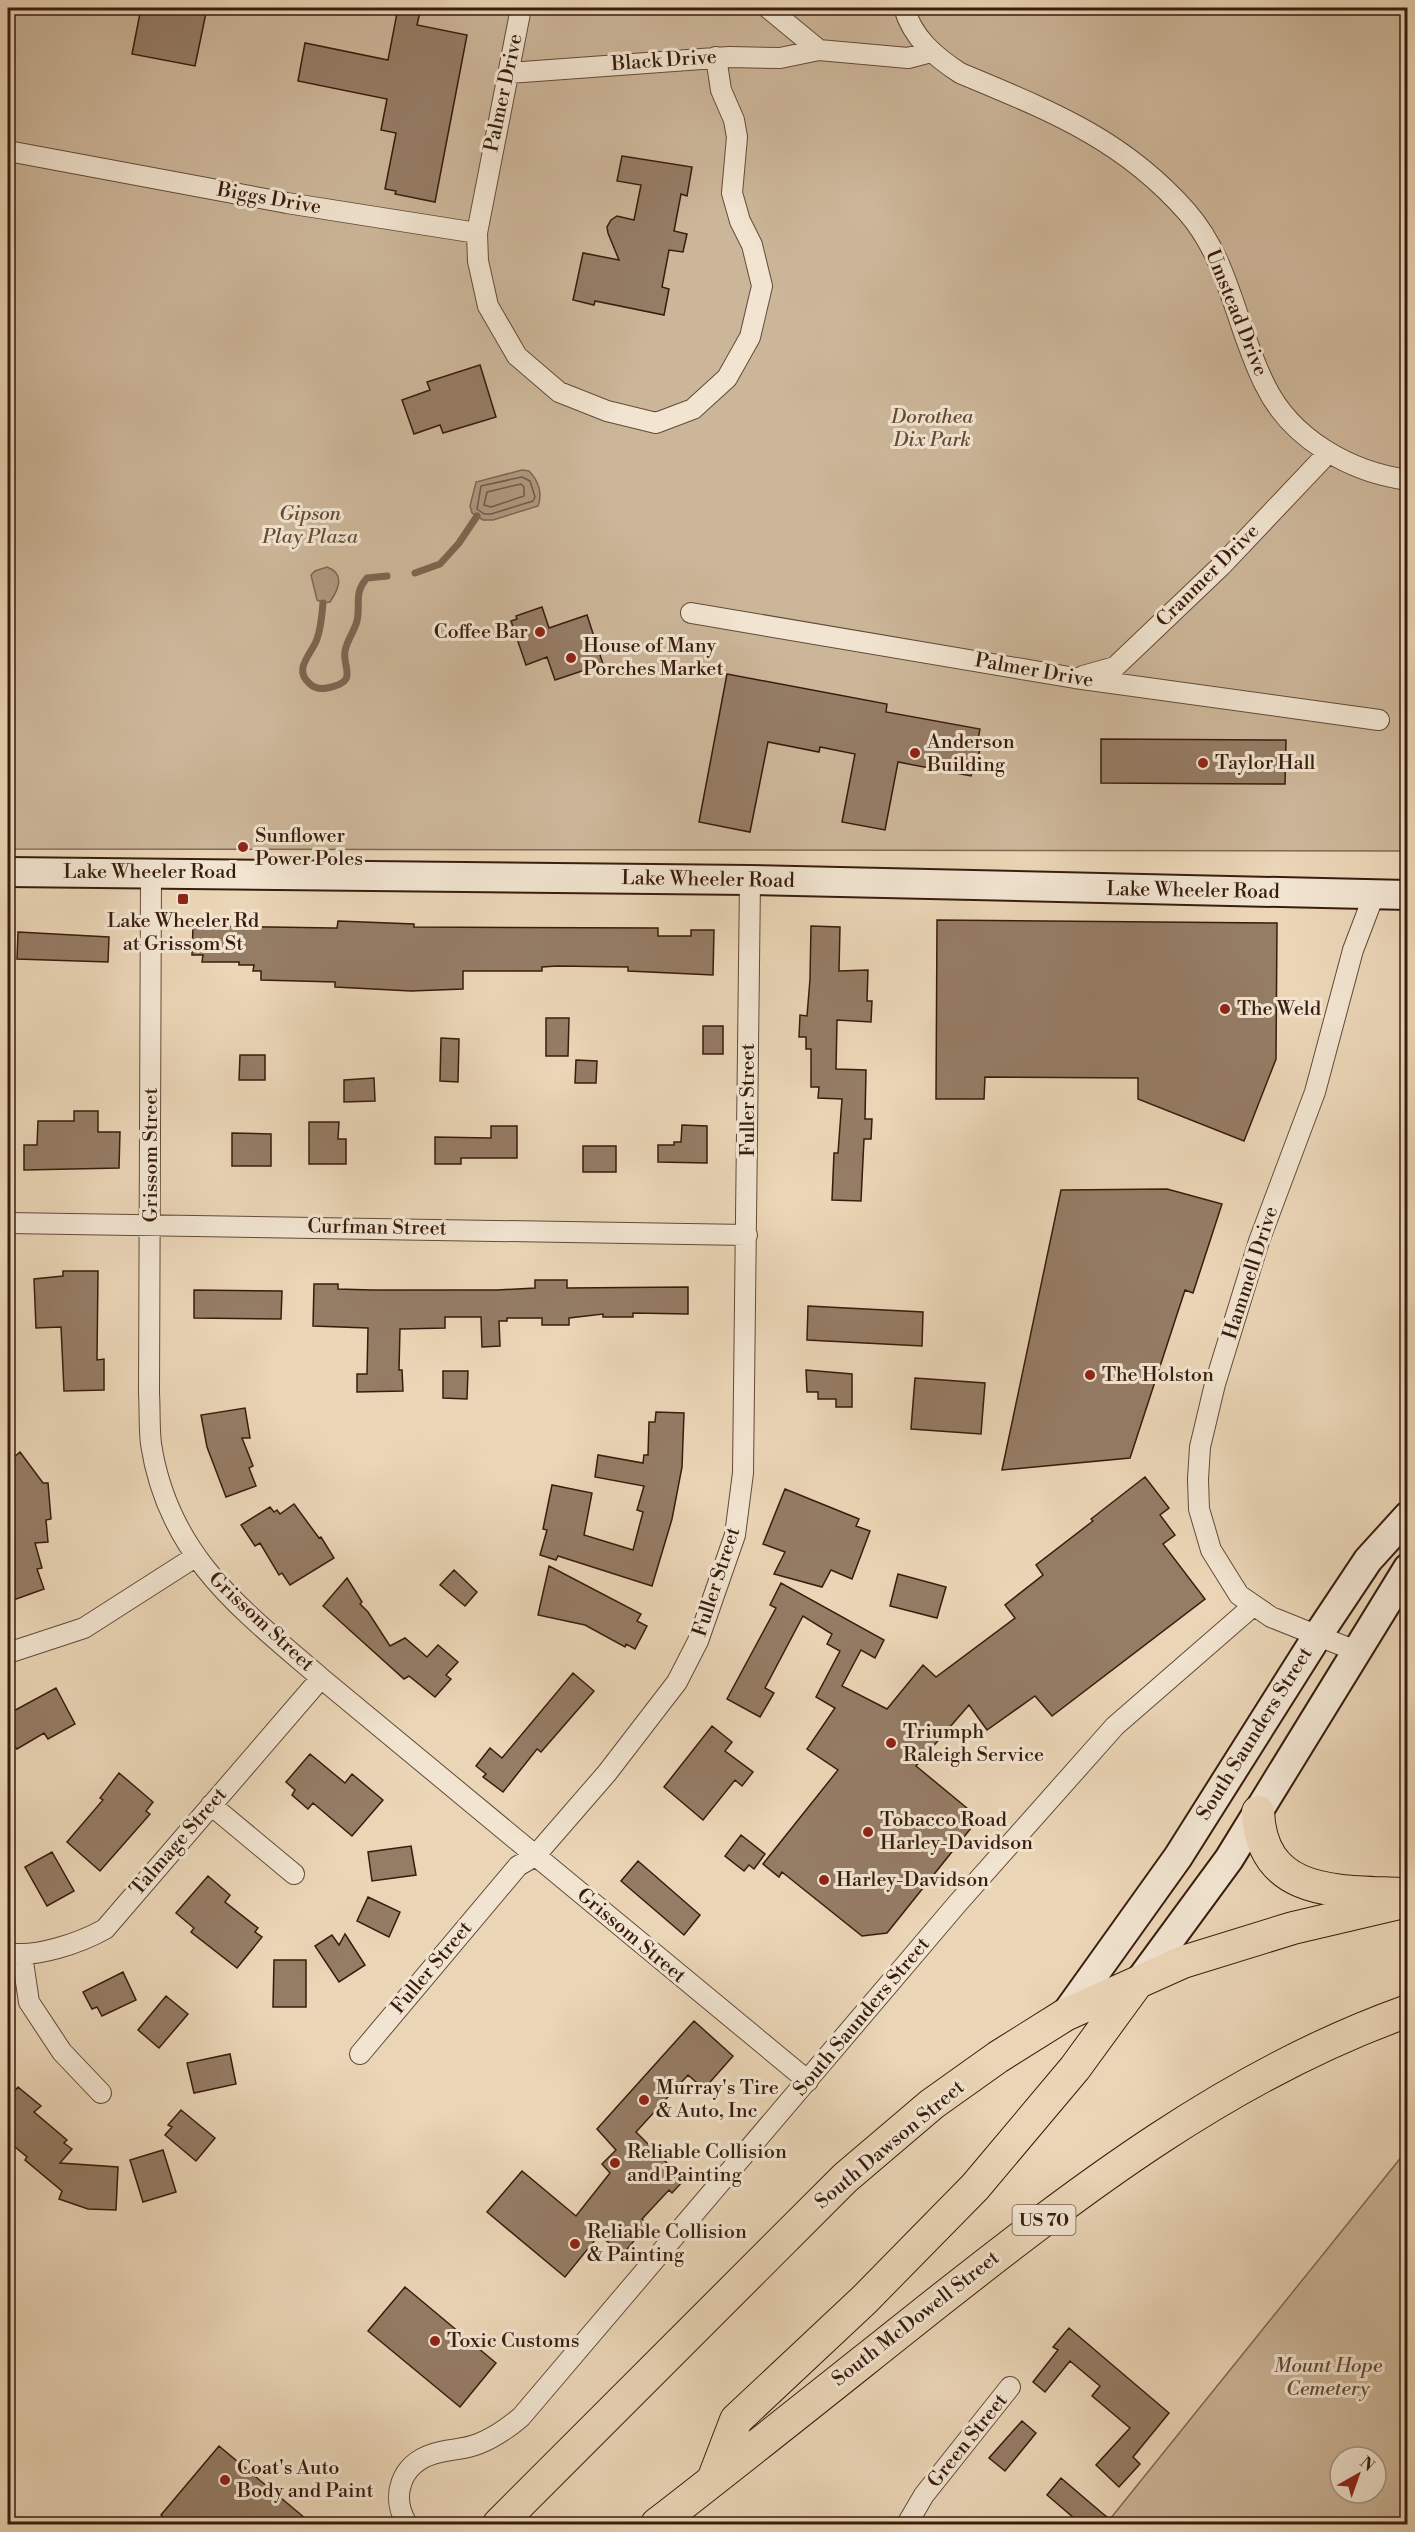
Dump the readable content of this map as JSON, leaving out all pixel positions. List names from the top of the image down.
{
  "streets": {
    "main road": [
      "Lake Wheeler Road",
      "South Saunders Street",
      "South Dawson Street",
      "US 70",
      "South McDowell Street"
    ],
    "street": [
      "Black Drive",
      "Palmer Drive",
      "Biggs Drive",
      "Umstead Drive",
      "Cranmer Drive",
      "Fuller Street",
      "Grissom Street",
      "Curfman Street",
      "Hammell Drive",
      "Talmage Street",
      "Green Street"
    ]
  },
  "crossings": [
    ["Black Drive", "Palmer Drive"],
    ["Black Drive", "Umstead Drive"],
    ["Palmer Drive", "Biggs Drive"],
    ["Palmer Drive", "Cranmer Drive"],
    ["Umstead Drive", "Cranmer Drive"],
    ["Lake Wheeler Road", "Fuller Street"],
    ["Lake Wheeler Road", "Grissom Street"],
    ["Lake Wheeler Road", "Hammell Drive"],
    ["Fuller Street", "Grissom Street"],
    ["Fuller Street", "Curfman Street"],
    ["Grissom Street", "Curfman Street"],
    ["Grissom Street", "South Saunders Street"],
    ["Grissom Street", "Talmage Street"],
    ["Hammell Drive", "South Saunders Street"],
    ["South Saunders Street", "South Dawson Street"],
    ["US 70", "South McDowell Street"]
  ],
  "parks": ["Dorothea Dix Park", "Gipson Play Plaza", "Mount Hope Cemetery"],
  "places": {
    "other": [
      "Coffee Bar",
      "House of Many Porches Market",
      "Anderson Building",
      "Taylor Hall",
      "Sunflower Power Poles",
      "The Weld",
      "The Holston",
      "Triumph Raleigh Service",
      "Tobacco Road Harley-Davidson",
      "Harley-Davidson",
      "Murray's Tire & Auto, Inc",
      "Reliable Collision and Painting",
      "Reliable Collision & Painting",
      "Toxic Customs",
      "Coat's Auto Body and Paint"
    ],
    "transit": ["Lake Wheeler Rd at Grissom St"]
  },
  "north": "top right"
}
